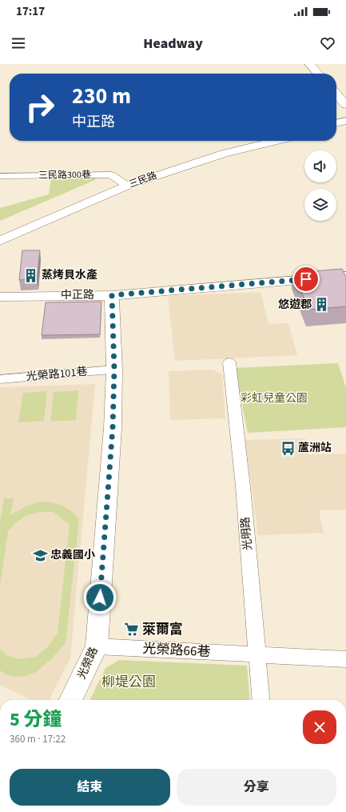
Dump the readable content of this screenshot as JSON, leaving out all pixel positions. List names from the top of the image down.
{
  "streets": {
    "street": [
      "三民路300巷",
      "三民路",
      "中正路",
      "光榮路101巷",
      "光明路",
      "光榮路66巷",
      "光榮路"
    ]
  },
  "crossings": [
    ["三民路300巷", "三民路"],
    ["中正路", "光榮路"],
    ["光榮路101巷", "光榮路"],
    ["光明路", "光榮路66巷"],
    ["光榮路66巷", "光榮路"]
  ],
  "parks": ["彩虹兒童公園", "柳堤公園"],
  "places": {
    "building": ["蒸烤貝水產", "悠遊郡"],
    "bus stop": ["蘆洲站"],
    "school or university": ["忠義國小"],
    "supermarket": ["萊爾富"]
  },
  "page": {
    "status": "17:17",
    "header": "Headway",
    "turn": ["230 m", "中正路"],
    "heading": ["5 分鐘", "360 m · 17:22"],
    "buttons": ["結束", "分享"]
  }
}
